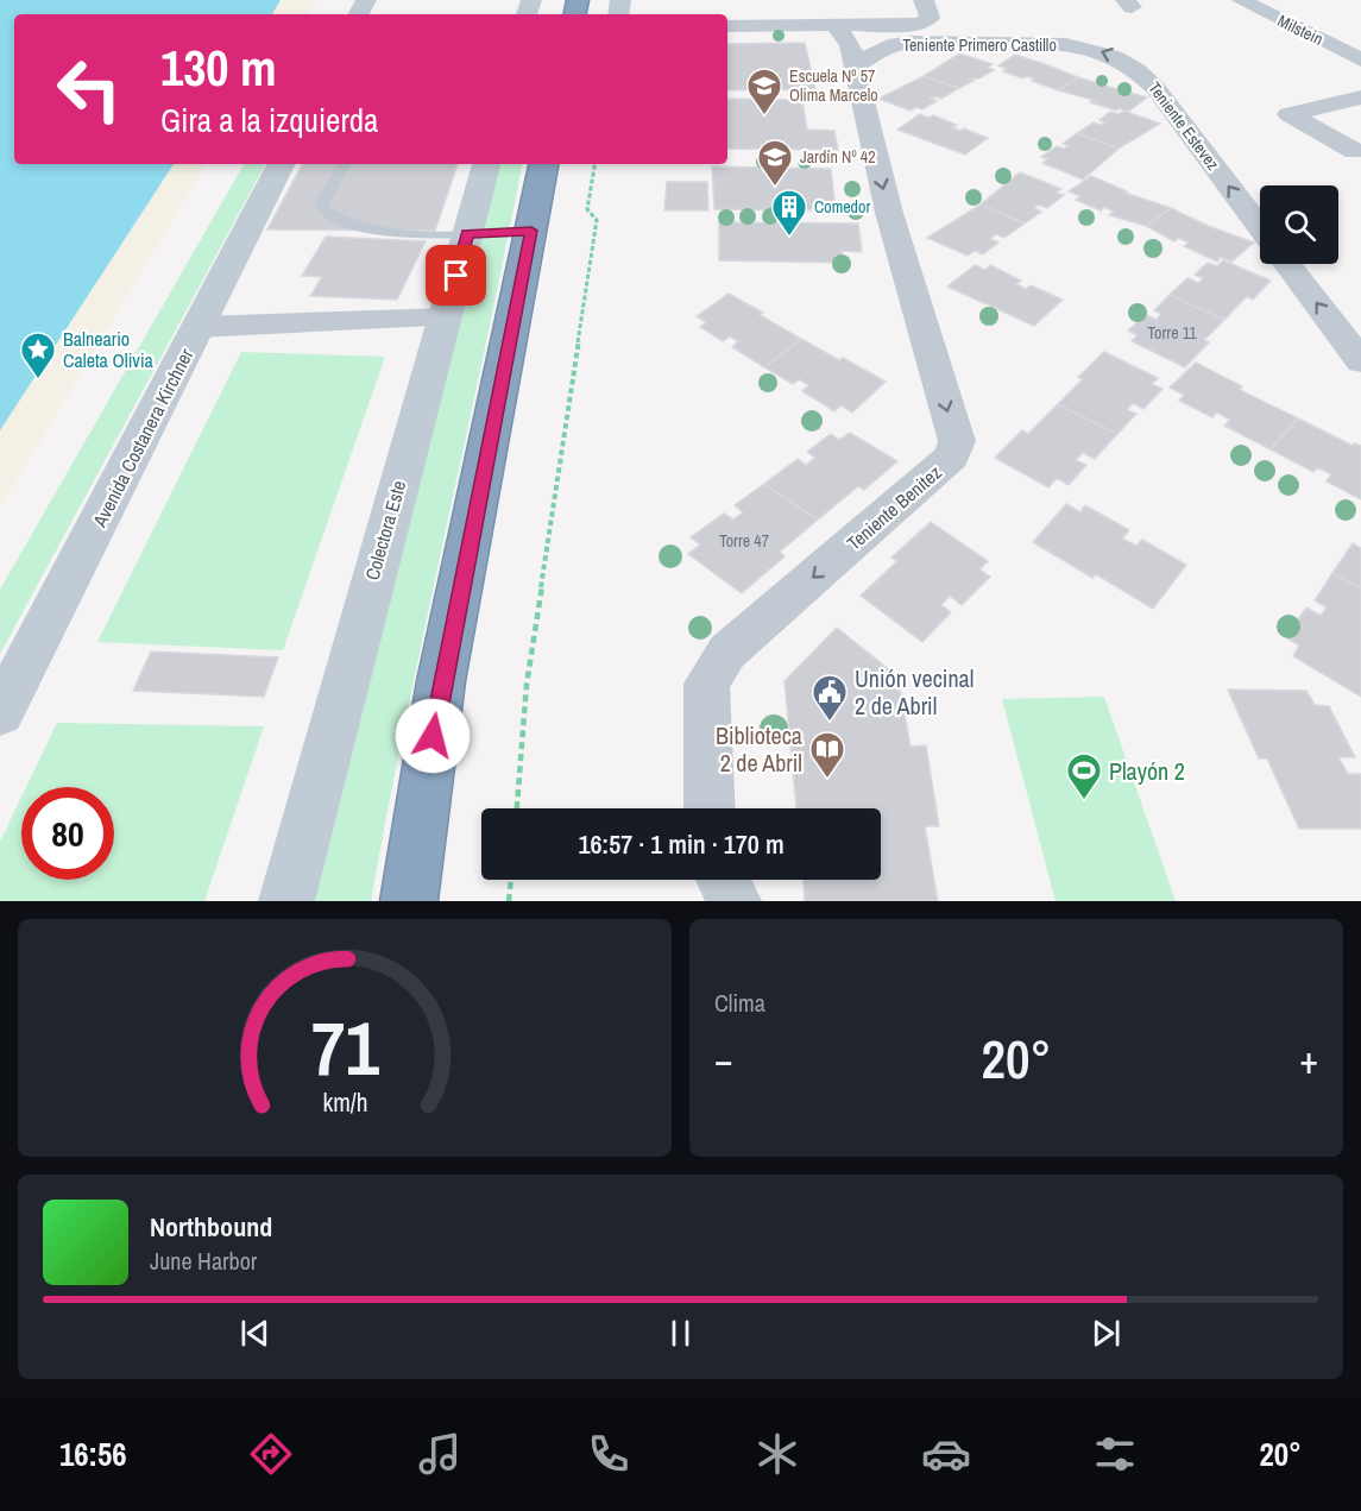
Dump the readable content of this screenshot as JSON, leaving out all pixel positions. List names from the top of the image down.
{
  "streets": {
    "street": [
      "Milstein",
      "Teniente Primero Castillo",
      "Teniente Estevez",
      "Avenida Costanera Kirchner",
      "Teniente Benitez",
      "Colectora Este"
    ]
  },
  "crossings": [
    ["Teniente Primero Castillo", "Teniente Estevez"],
    ["Teniente Primero Castillo", "Teniente Benitez"]
  ],
  "one_way": ["Teniente Estevez", "Teniente Benitez"],
  "places": {
    "school or university": ["Escuela Nº 57 Olima Marcelo", "Jardín Nº 42"],
    "building": ["Comedor"],
    "place": ["Balneario Caleta Olivia"],
    "public building": ["Unión vecinal 2 de Abril"],
    "library": ["Biblioteca 2 de Abril"],
    "sports": ["Playón 2"]
  },
  "house_numbers": ["Torre 11", "Torre 47"],
  "page": {
    "turn": ["130 m", "Gira a la izquierda"],
    "limit": "80",
    "trip": "16:57 · 1 min · 170 m",
    "tile": "Clima",
    "heat": ["−", "20°", "+"],
    "song": ["Northbound", "June Harbor"],
    "tabs": ["16:56", "20°"],
    "gauge": ["71", "km/h"]
  }
}
